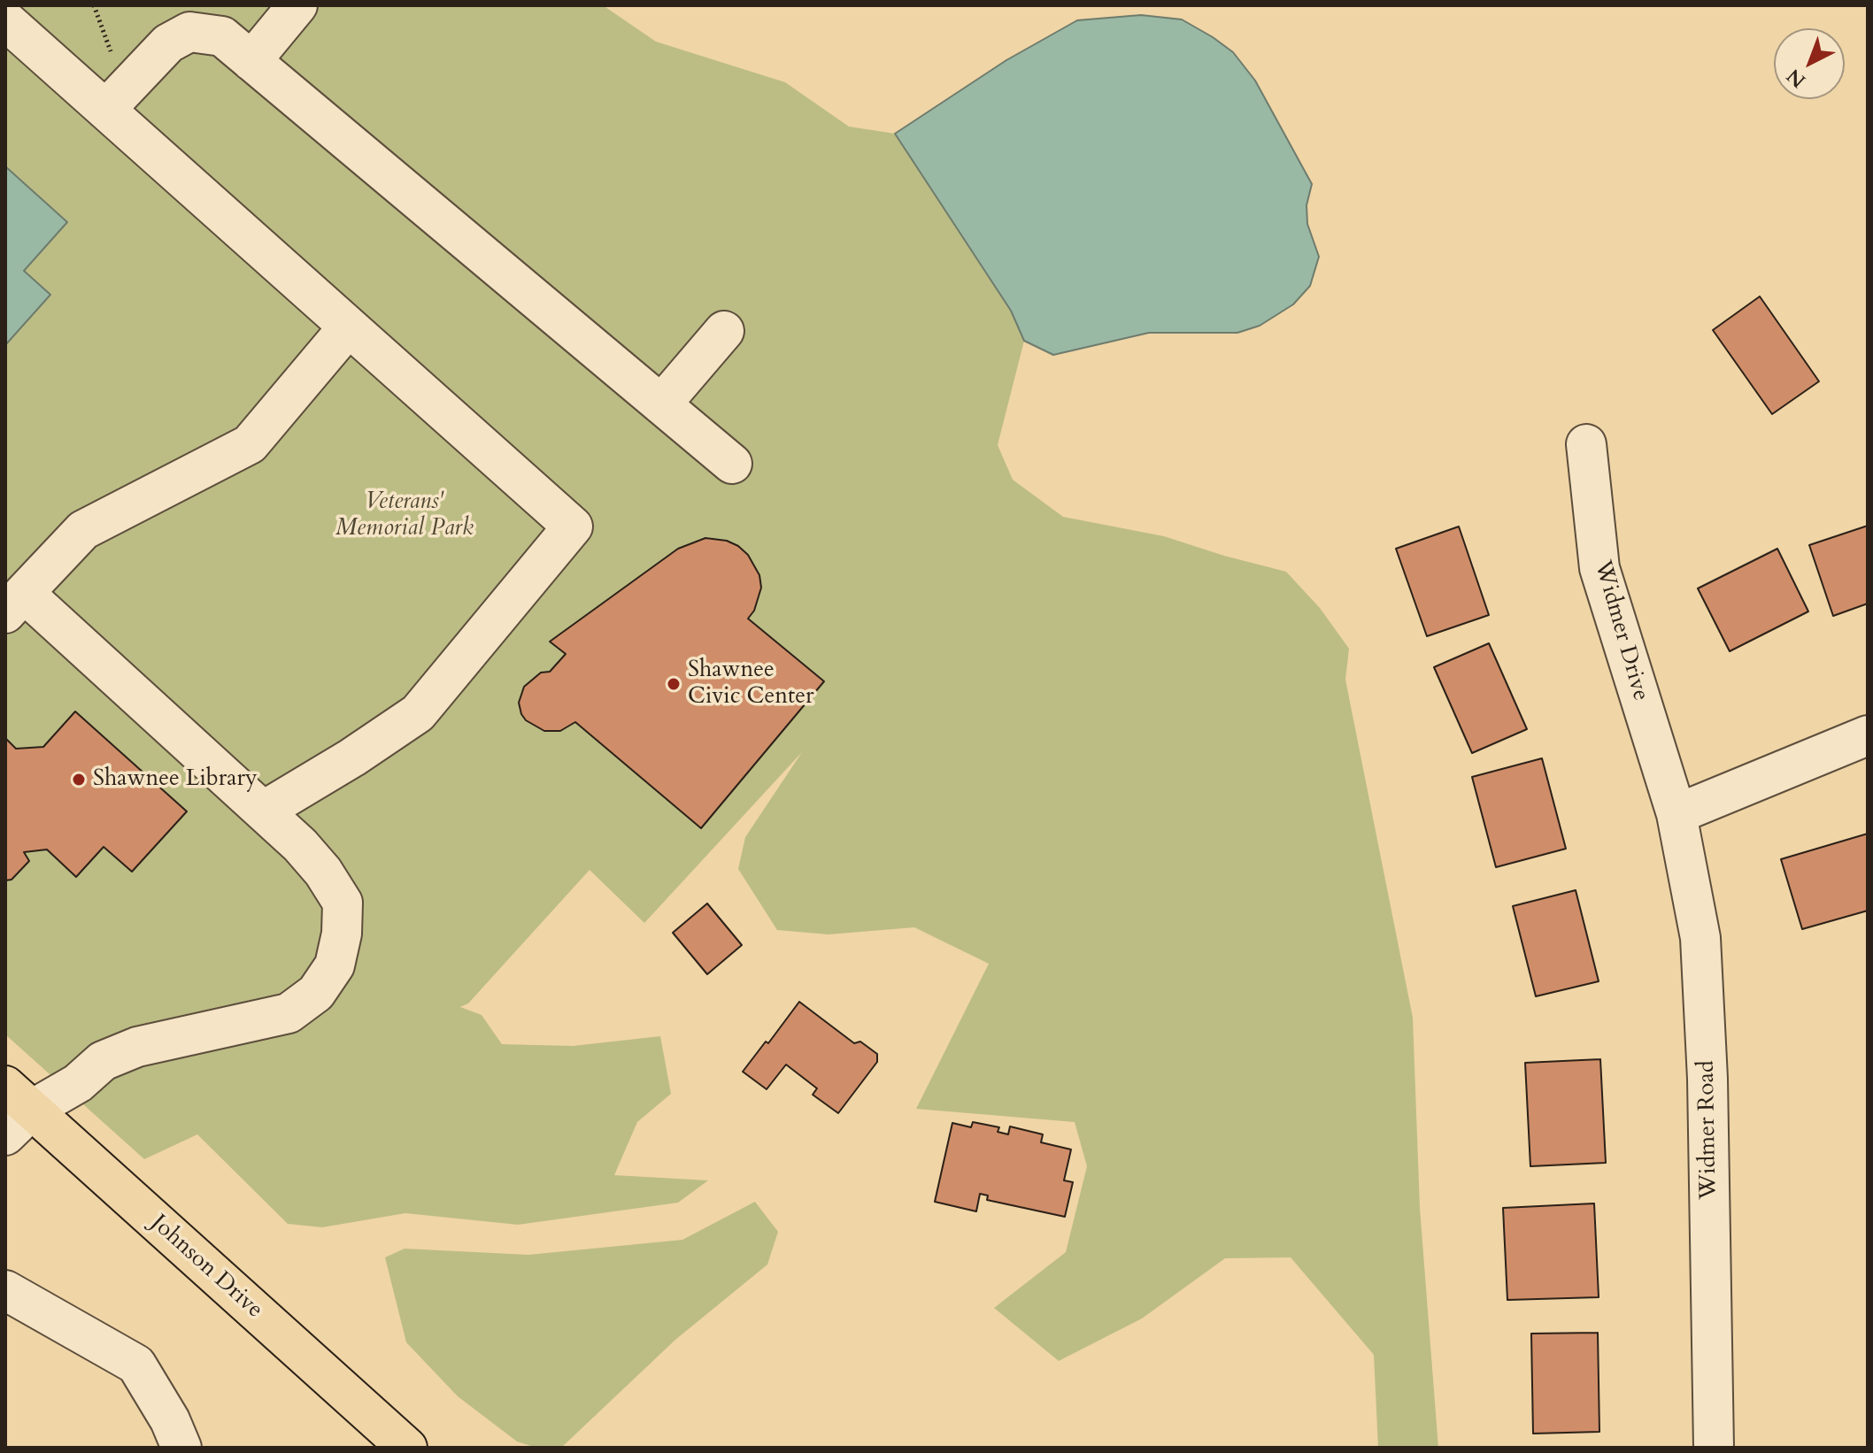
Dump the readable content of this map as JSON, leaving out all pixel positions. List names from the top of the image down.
{
  "streets": {
    "main road": ["Johnson Drive"],
    "street": ["Widmer Drive", "Widmer Road"]
  },
  "crossings": [
    ["Widmer Drive", "Widmer Road"]
  ],
  "parks": ["Veterans' Memorial Park"],
  "places": ["Shawnee Civic Center", "Shawnee Library"],
  "north": "bottom left"
}
